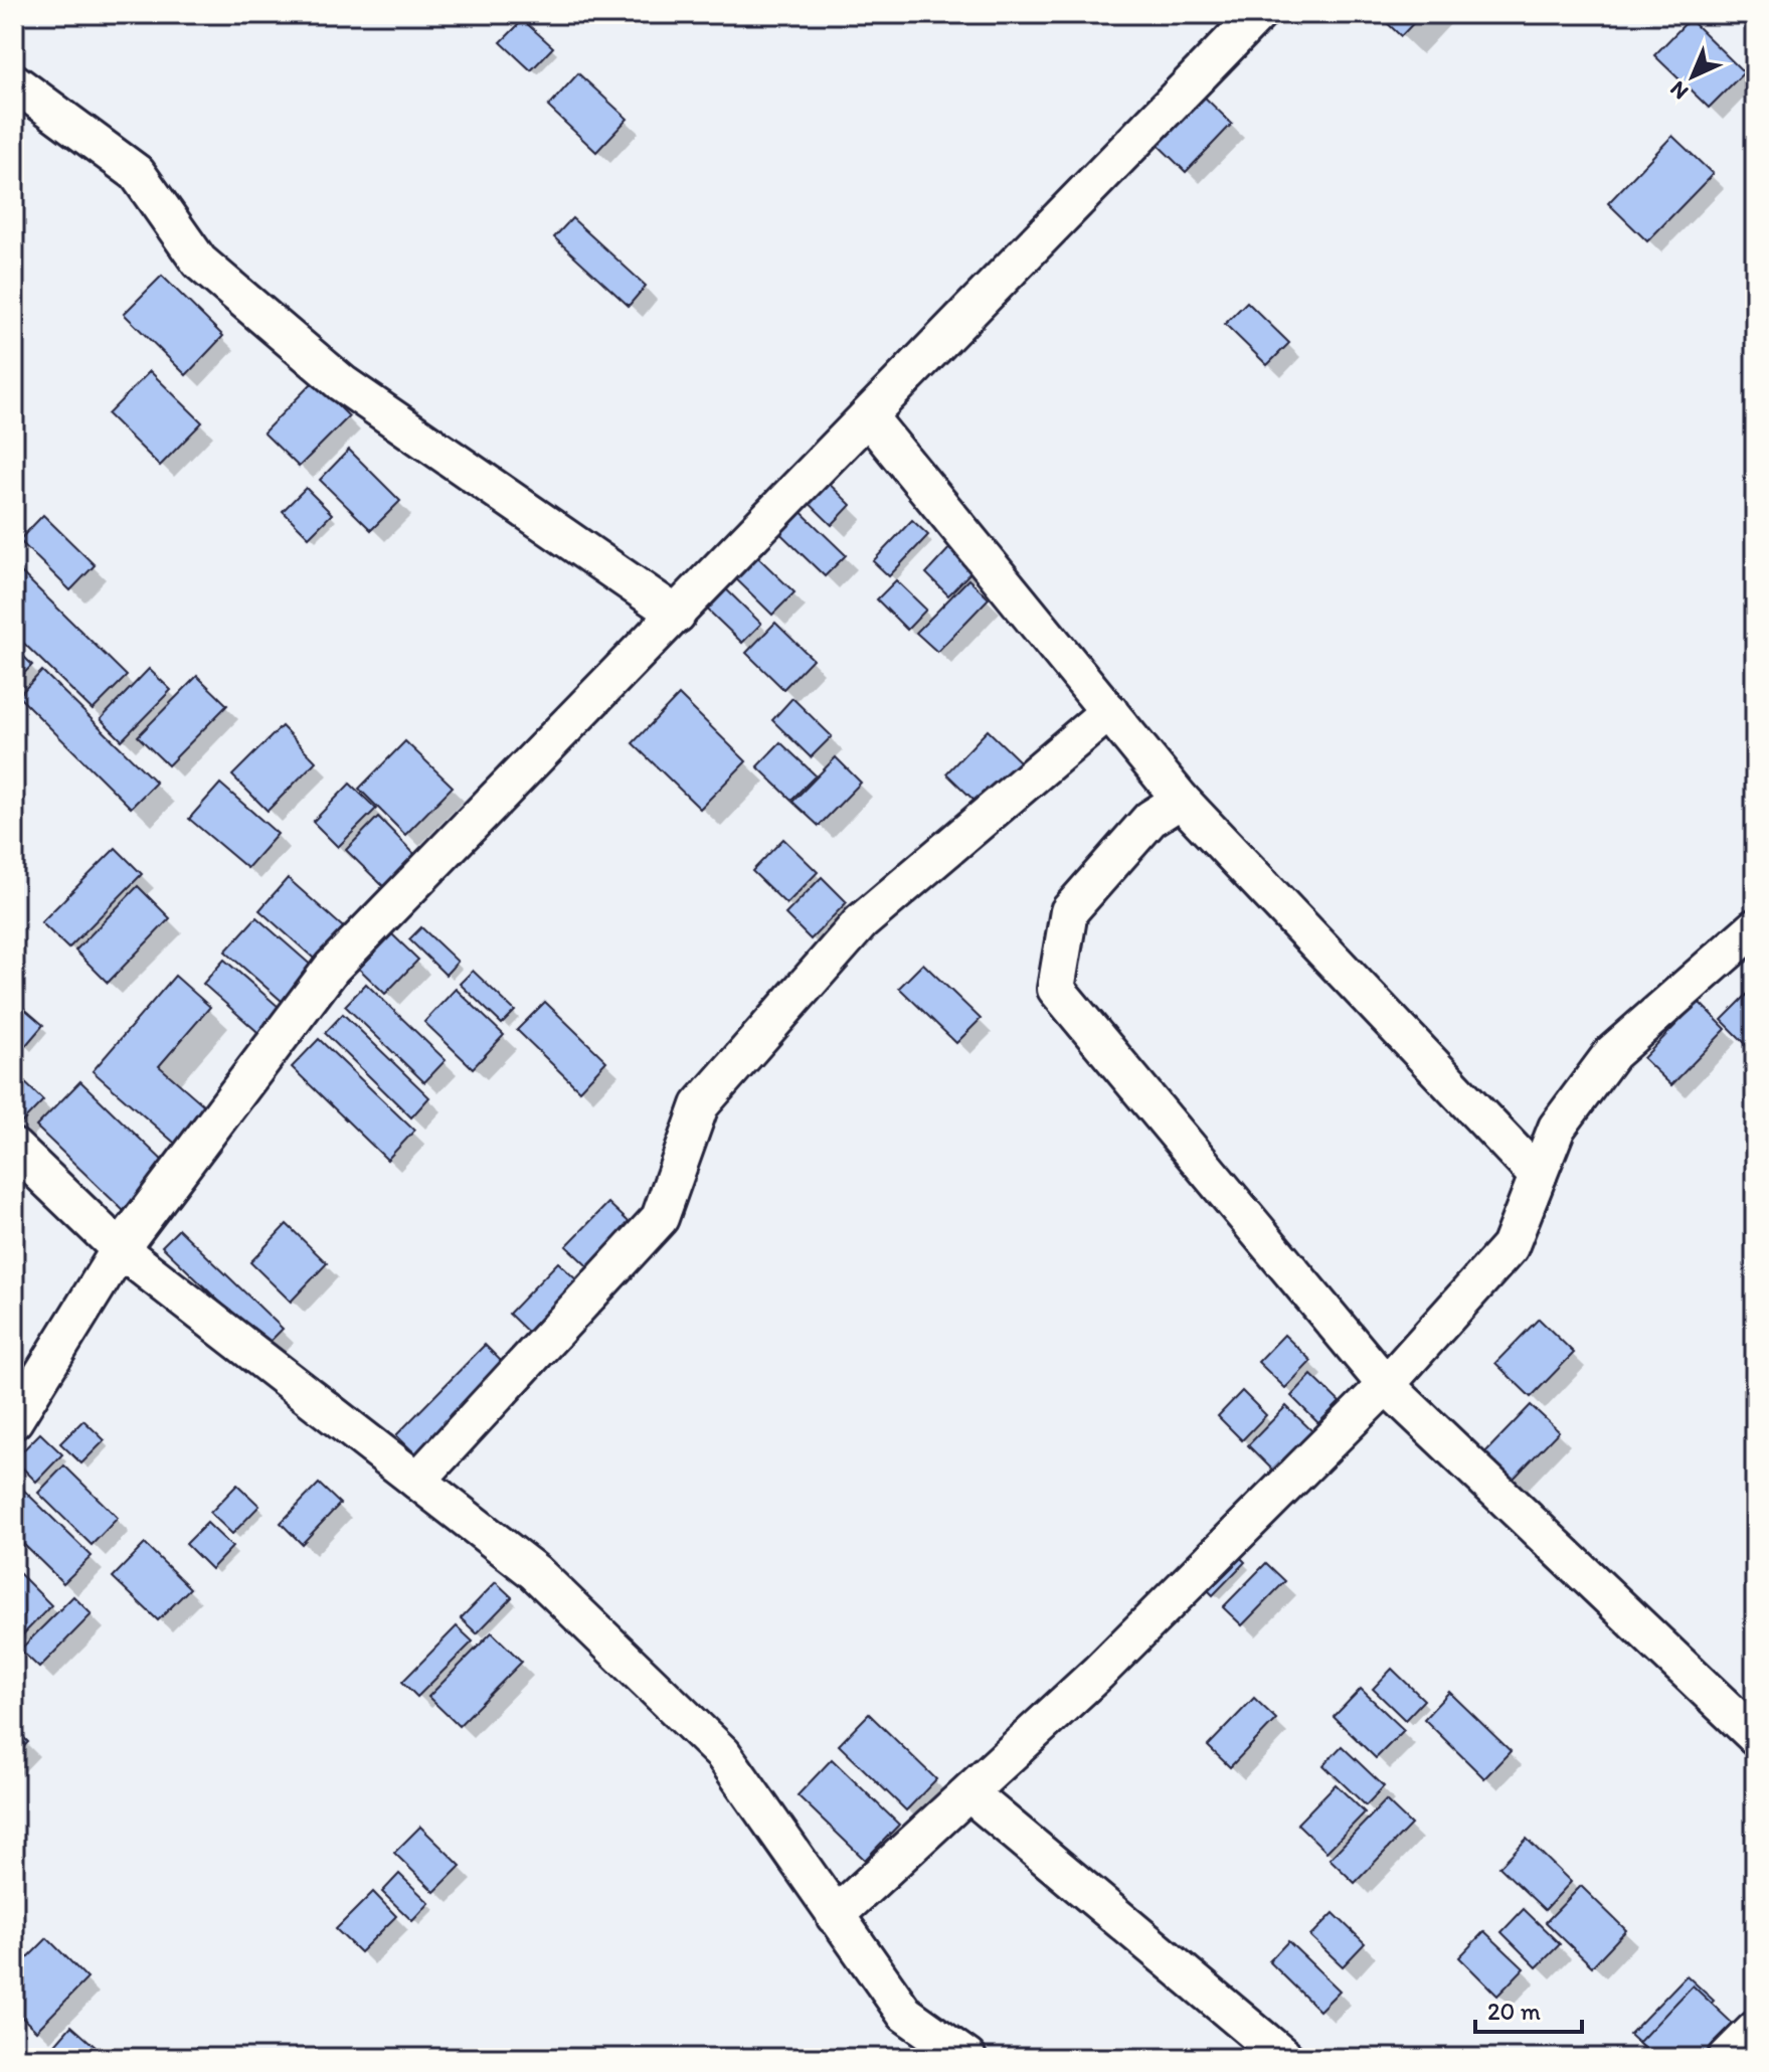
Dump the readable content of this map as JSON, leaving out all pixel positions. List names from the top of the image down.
{
  "scale_bar": "20 m",
  "north": "bottom left"
}
